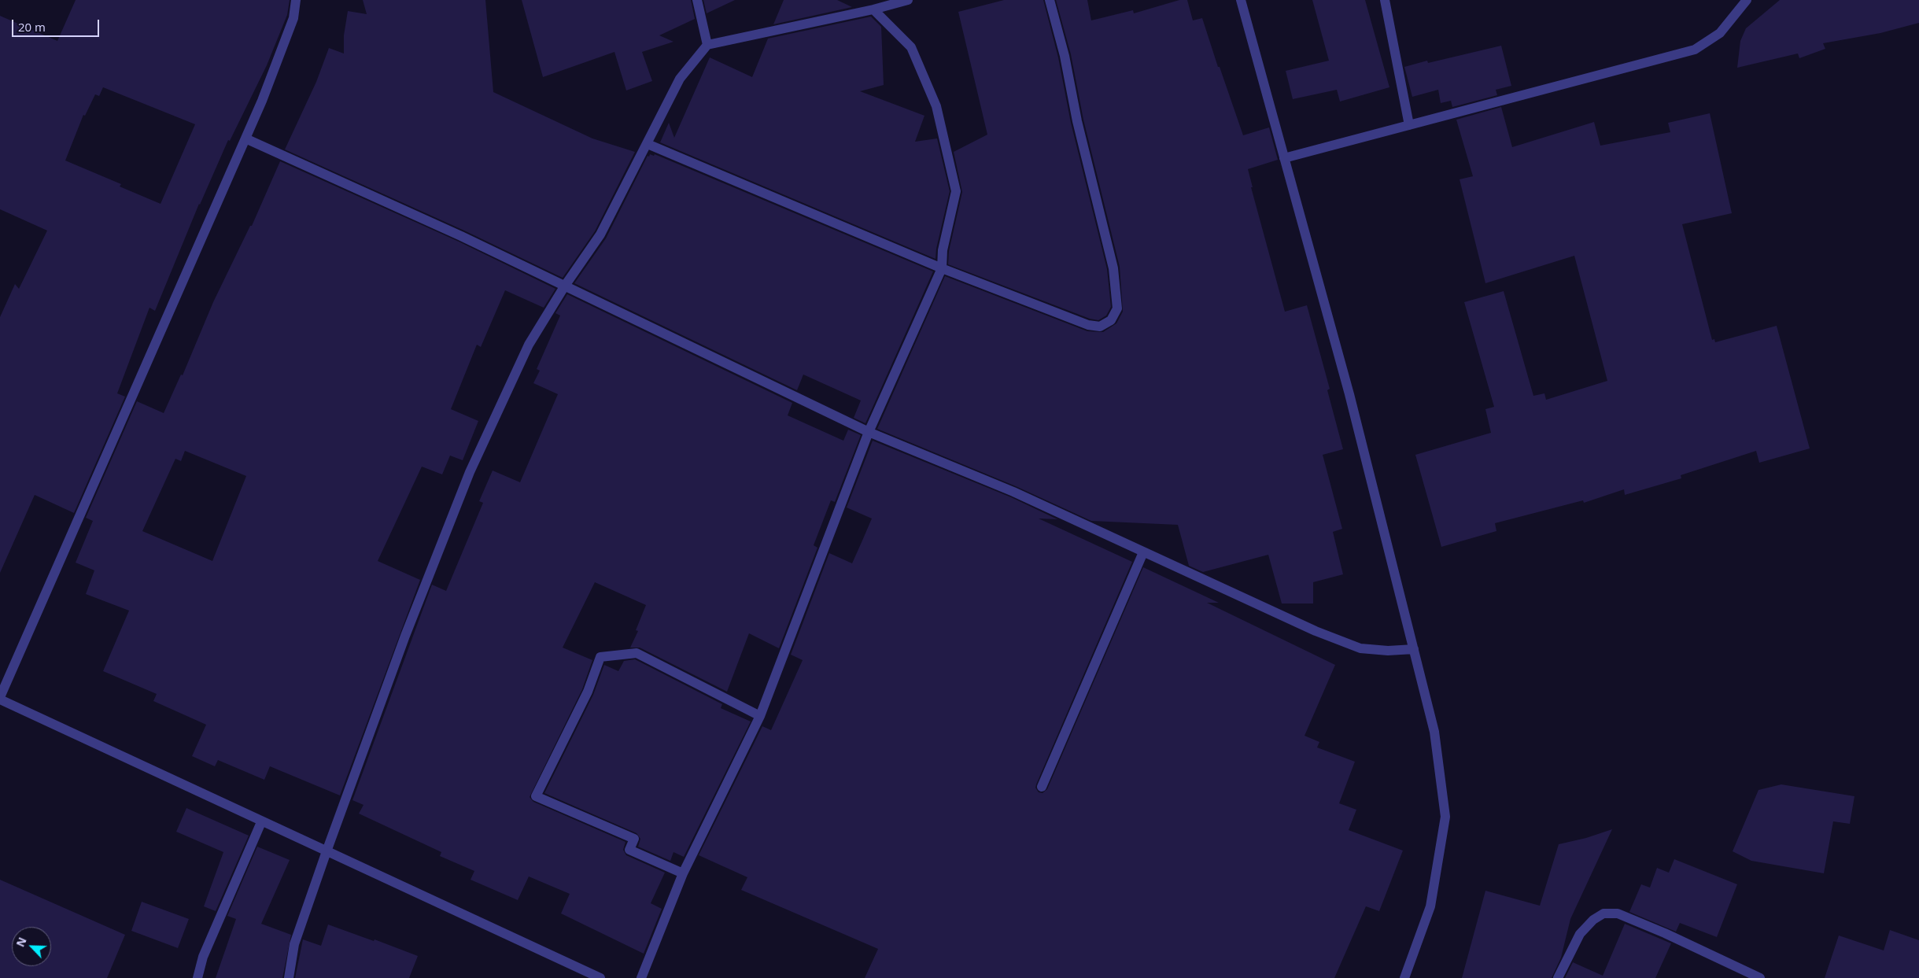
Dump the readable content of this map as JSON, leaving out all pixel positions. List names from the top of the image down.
{
  "scale_bar": "20 m",
  "north": "top left"
}
